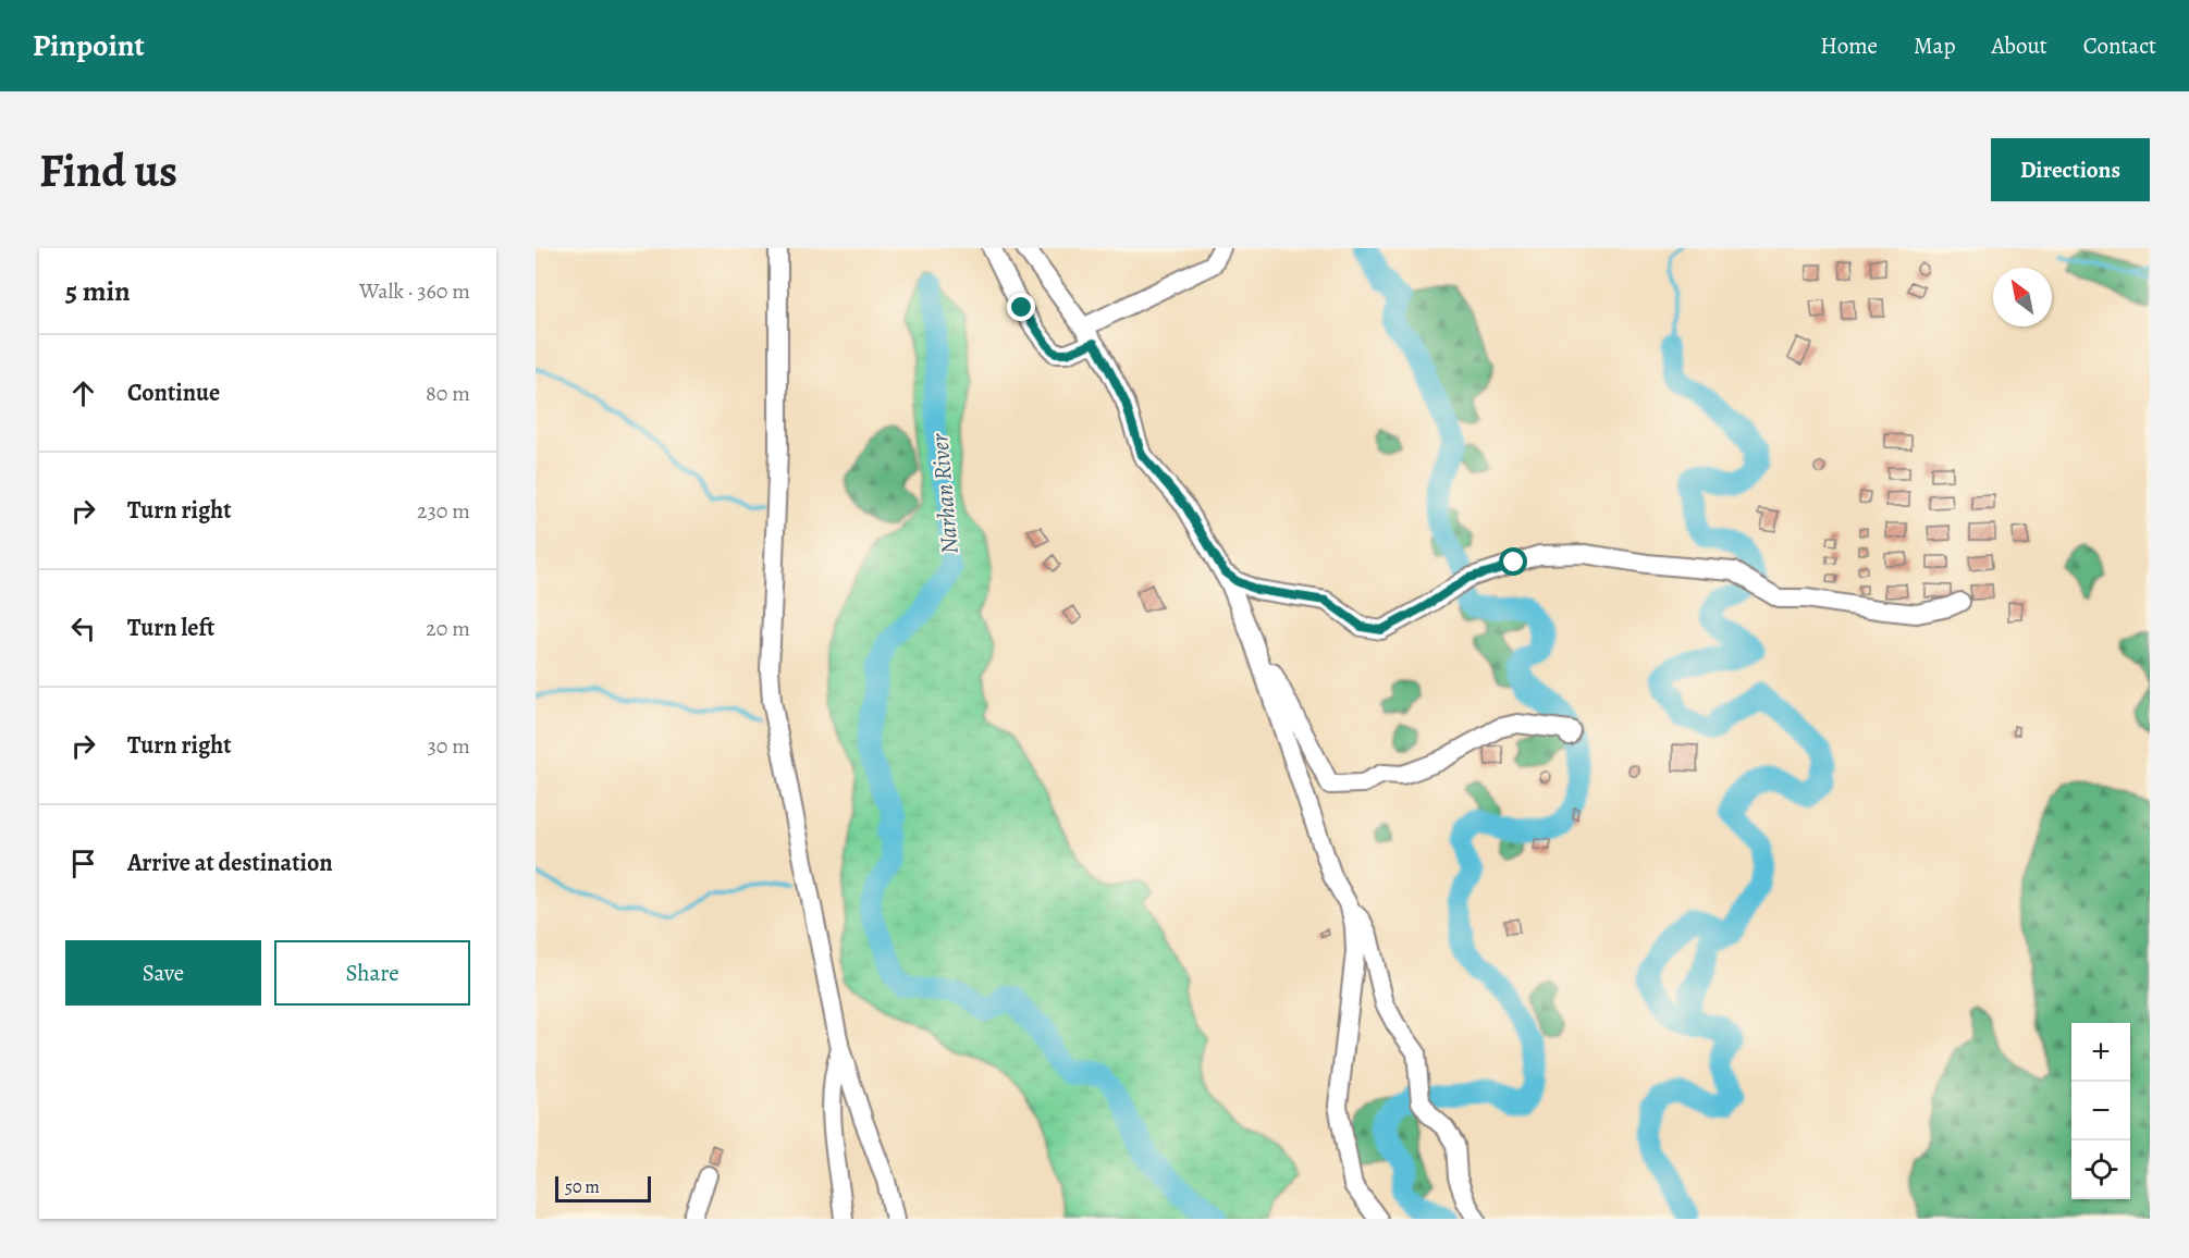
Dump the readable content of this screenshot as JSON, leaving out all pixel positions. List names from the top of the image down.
{
  "water": ["Narhan River"],
  "scale_bar": "50 m",
  "north": "top left",
  "page": {
    "header": "Pinpoint",
    "nav": [
      "Home",
      "Map",
      "About",
      "Contact"
    ],
    "buttons": [
      "Directions",
      ["Save", "Share"]
    ],
    "title": "Find us",
    "heading": ["5 min", "Walk · 360 m"],
    "list": [
      ["Continue", "80 m"],
      ["Turn right", "230 m"],
      ["Turn left", "20 m"],
      ["Turn right", "30 m"],
      "Arrive at destination"
    ],
    "map_buttons": ["+", "−"],
    "scale": "50 m"
  }
}
